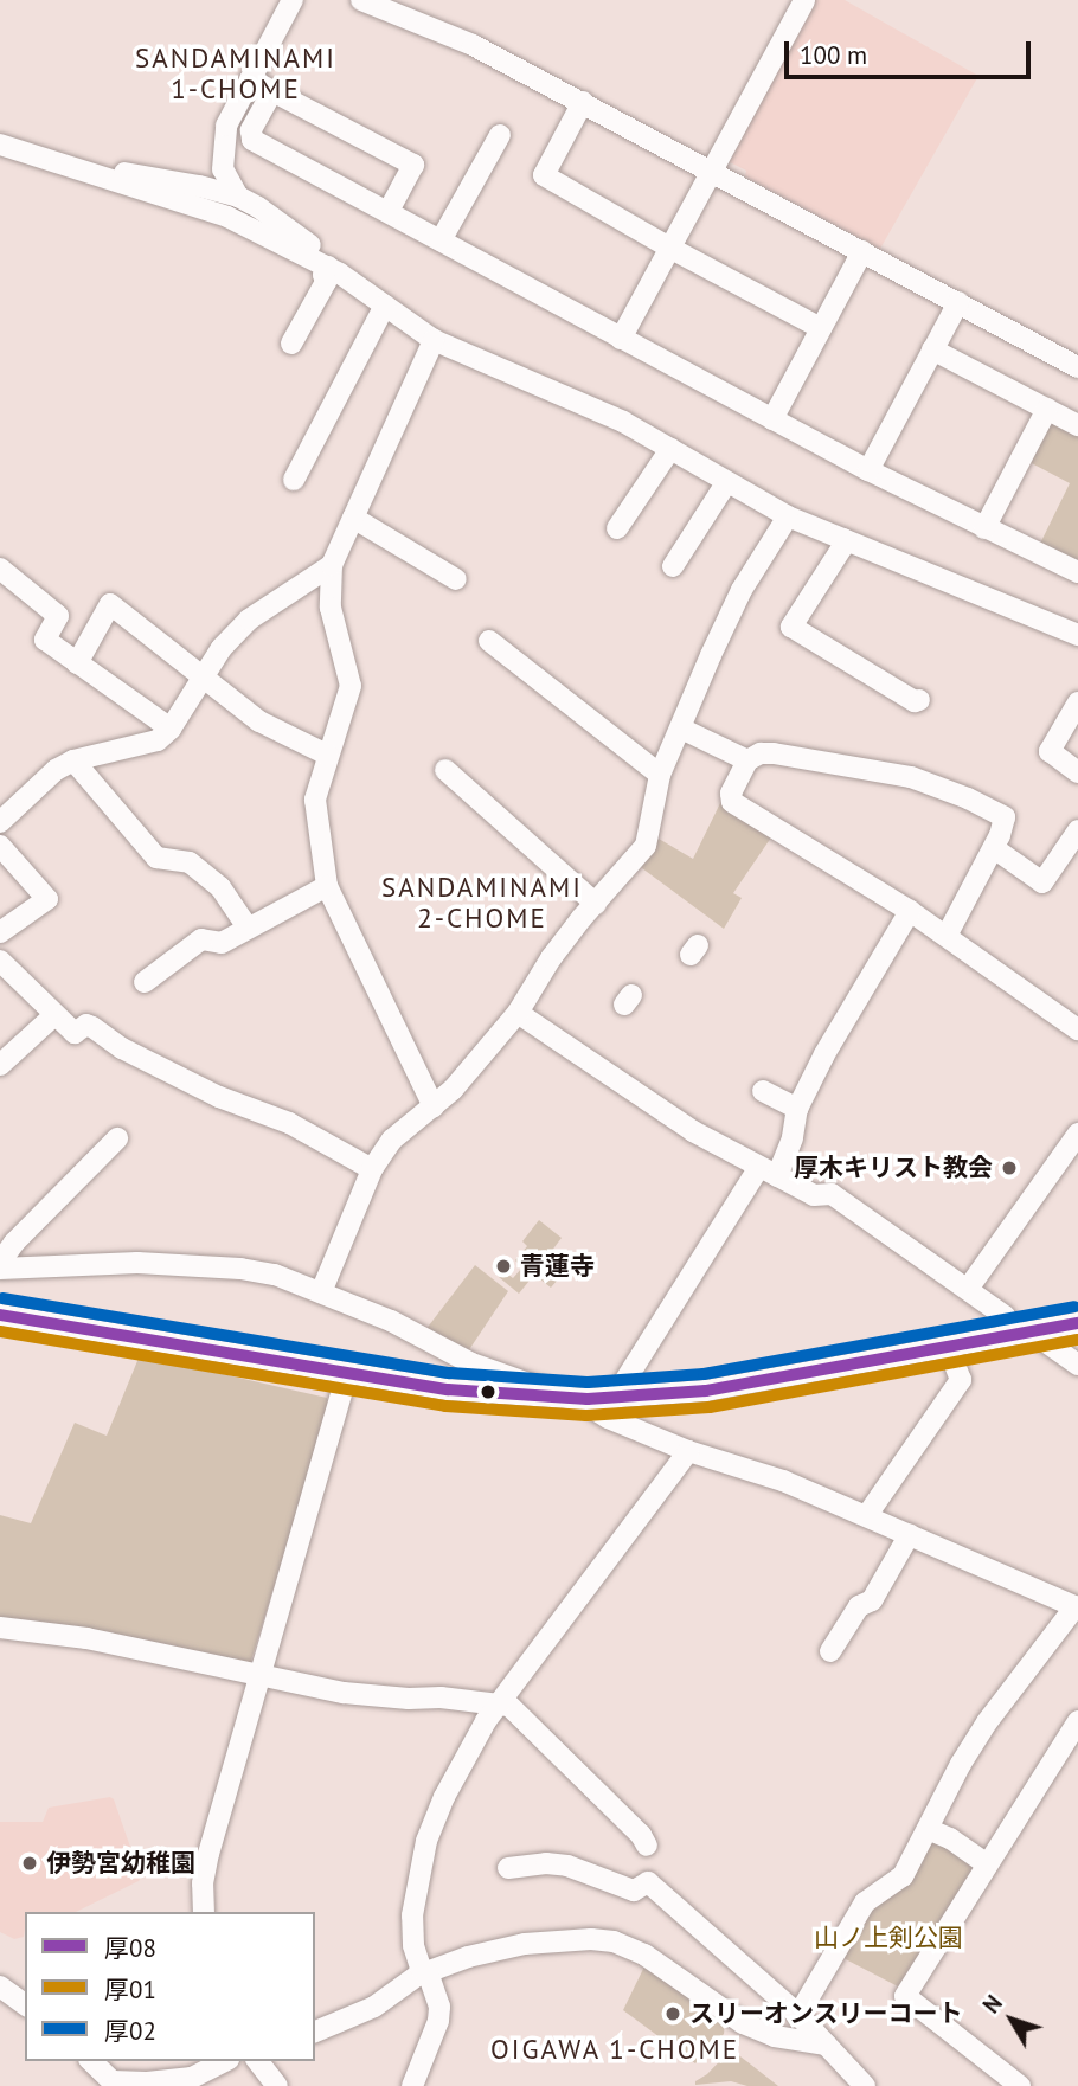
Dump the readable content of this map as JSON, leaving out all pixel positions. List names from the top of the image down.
{
  "districts": ["SANDAMINAMI 1-CHOME", "SANDAMINAMI 2-CHOME", "OIGAWA 1-CHOME"],
  "parks": ["山ノ上剣公園"],
  "places": [
    "厚木キリスト教会",
    "青蓮寺",
    "伊勢宮幼稚園",
    "スリーオンスリーコート"
  ],
  "lines": ["transit line 厚02", "transit line 厚08", "transit line 厚01"],
  "legend": ["厚08", "厚01", "厚02"],
  "scale_bar": "100 m",
  "north": "top left"
}
